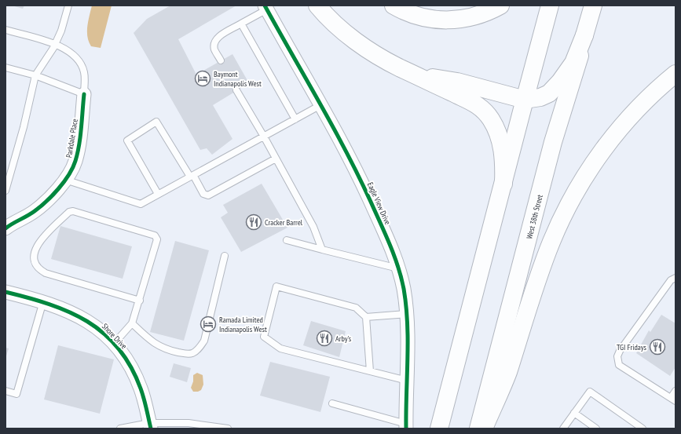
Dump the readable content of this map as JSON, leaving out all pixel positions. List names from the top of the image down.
{
  "streets": {
    "main road": ["West 38th Street"],
    "street": ["Parkdale Place", "Eagle View Drive", "Shore Drive"]
  },
  "places": {
    "hotel": ["Baymont Indianapolis West", "Ramada Limited Indianapolis West"],
    "restaurant": ["Cracker Barrel", "Arby's", "TGI Fridays"]
  }
}
